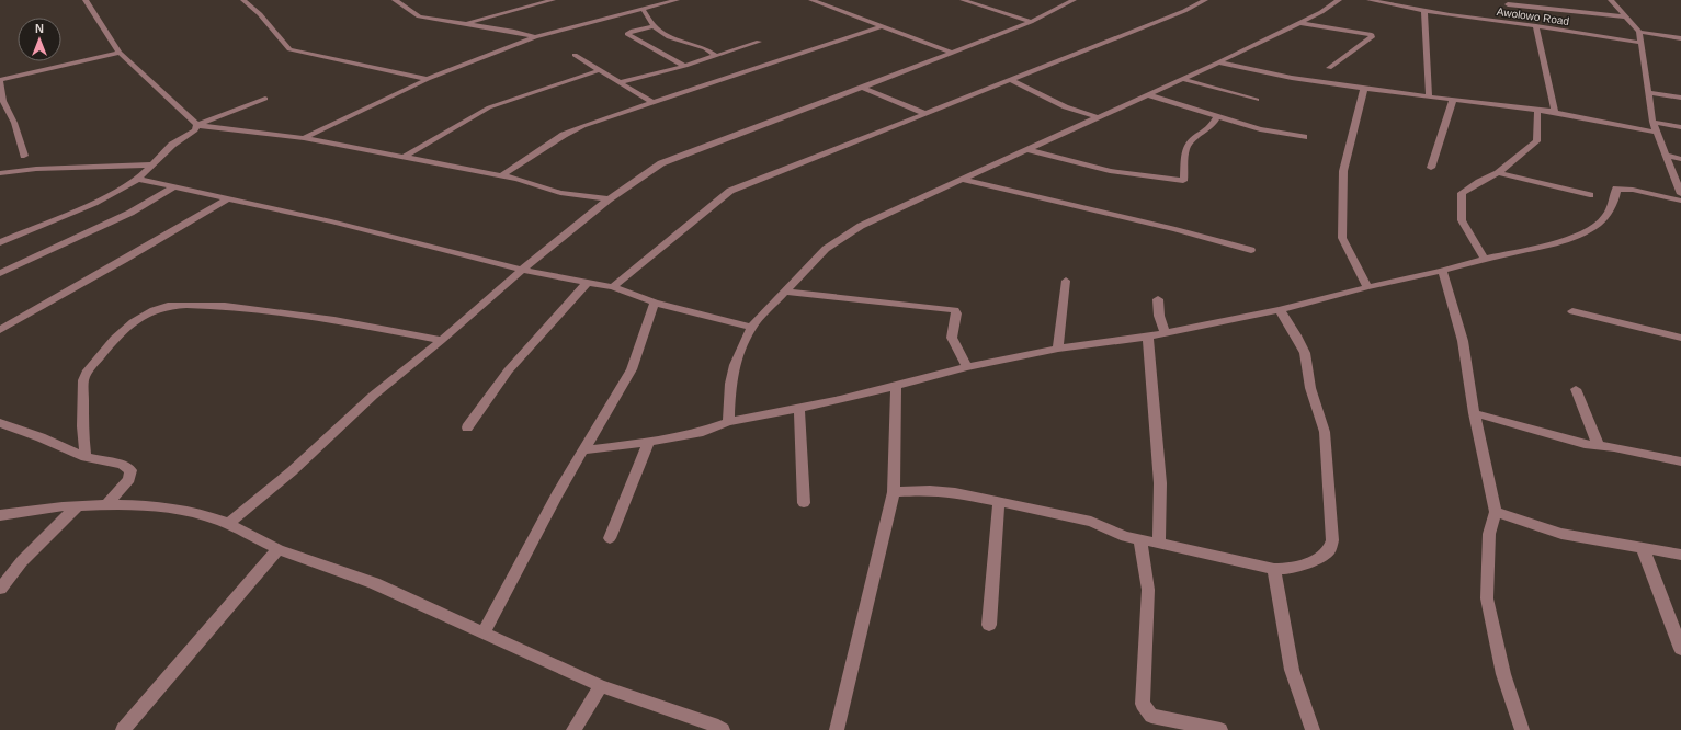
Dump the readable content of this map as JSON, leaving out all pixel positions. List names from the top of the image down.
{
  "streets": {
    "street": ["Awolowo Road"]
  },
  "north": "top"
}
